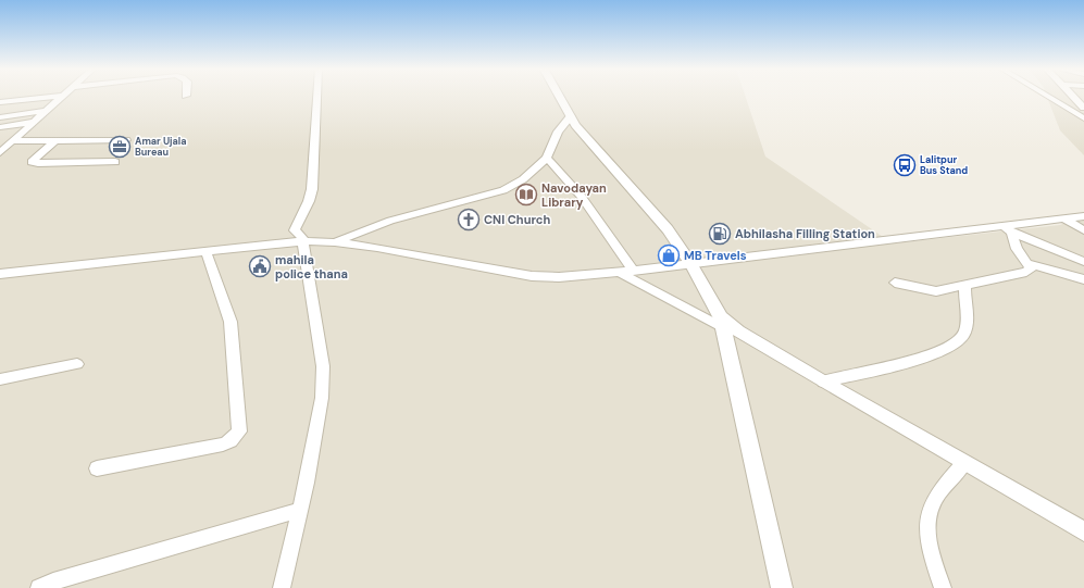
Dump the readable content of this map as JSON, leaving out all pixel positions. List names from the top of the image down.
{
  "places": {
    "office": ["Amar Ujala Bureau"],
    "bus stop": ["Lalitpur Bus Stand"],
    "library": ["Navodayan Library"],
    "church": ["CNI Church"],
    "fuel station": ["Abhilasha Filling Station"],
    "shop": ["MB Travels"],
    "public building": ["mahila police thana"]
  }
}
